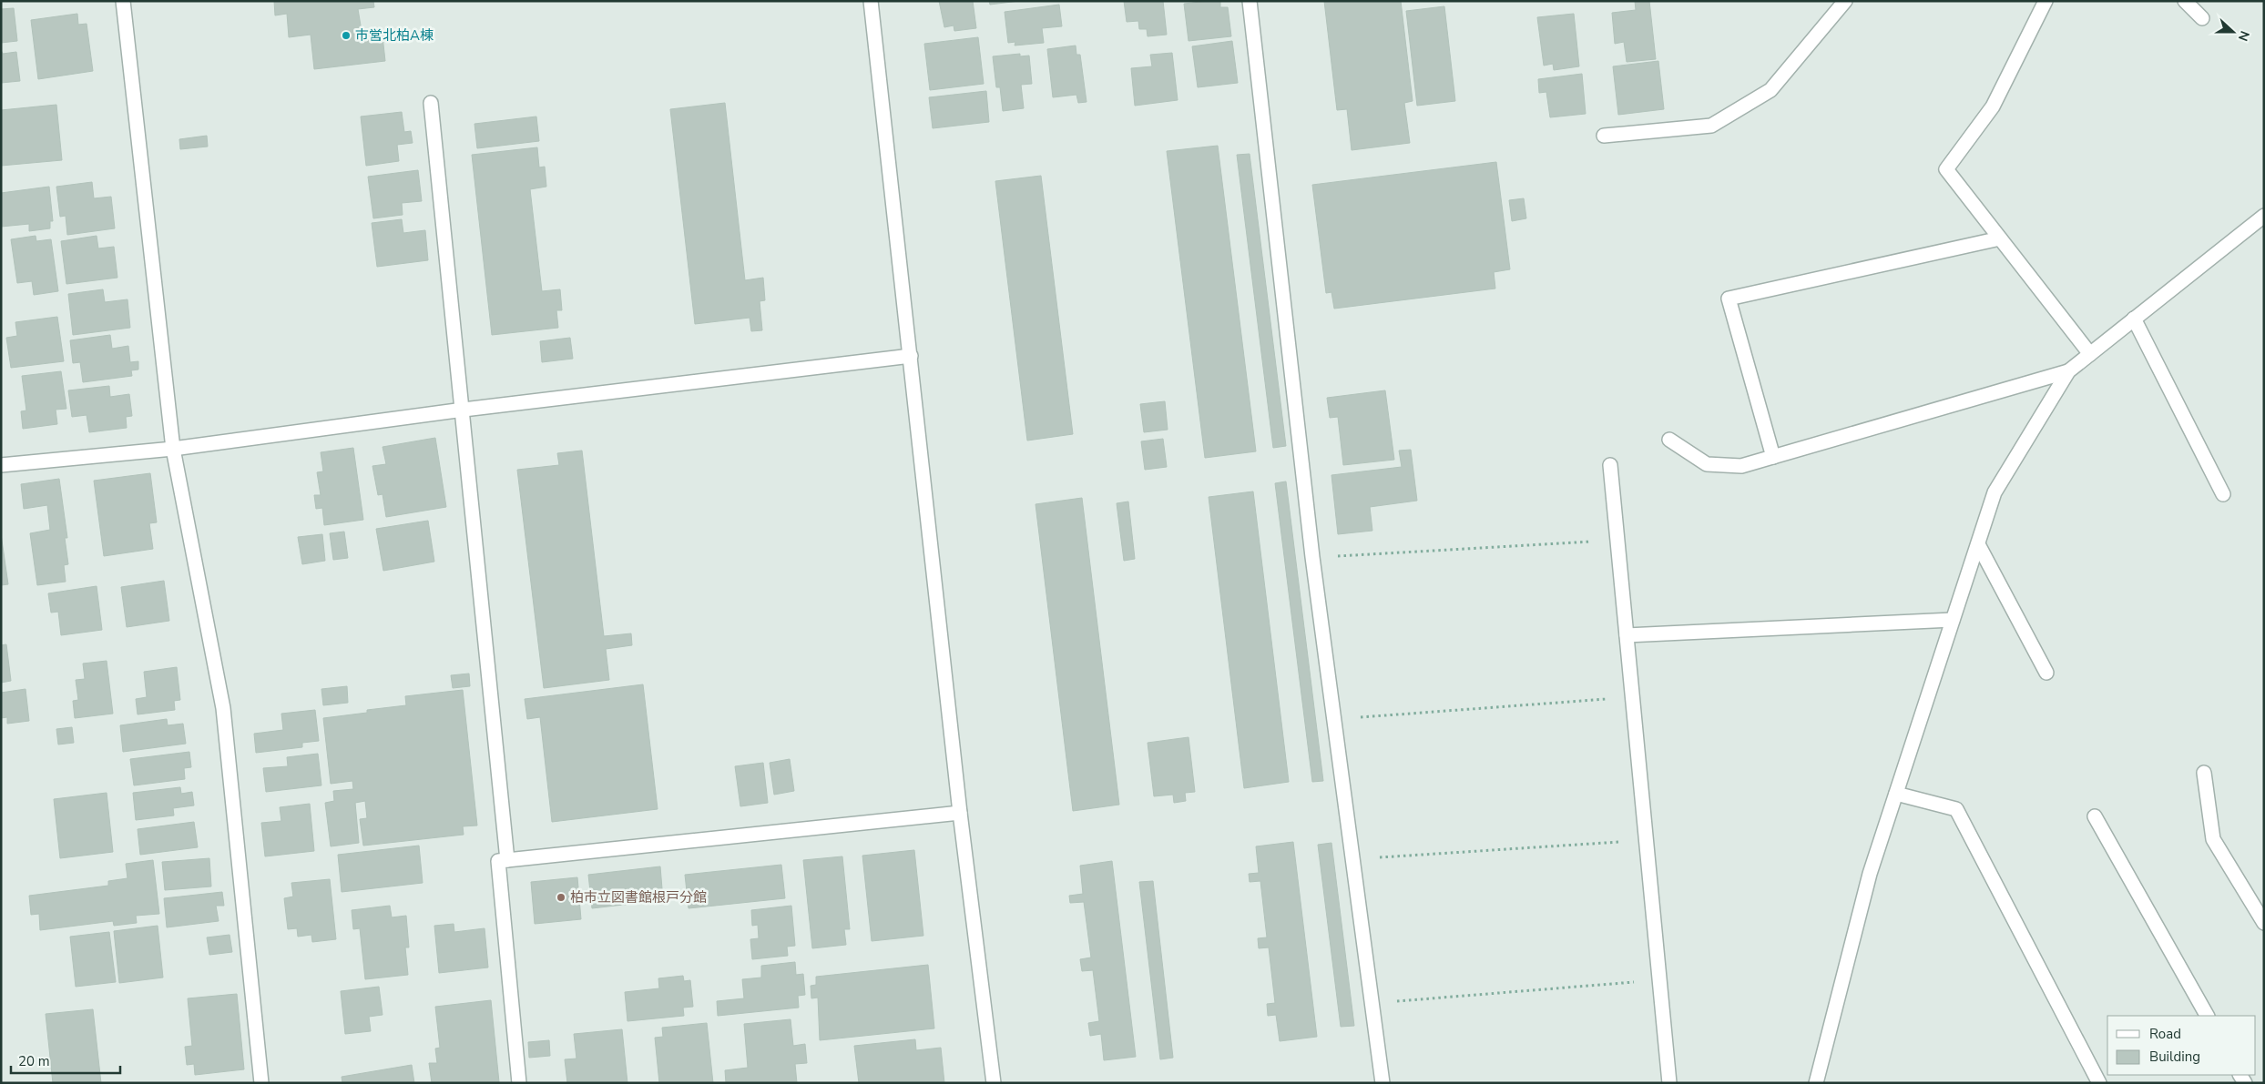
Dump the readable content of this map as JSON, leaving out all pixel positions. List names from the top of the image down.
{
  "places": ["市営北柏A棟", "柏市立図書館根戸分館"],
  "legend": ["Road", "Building"],
  "scale_bar": "20 m",
  "north": "right"
}
